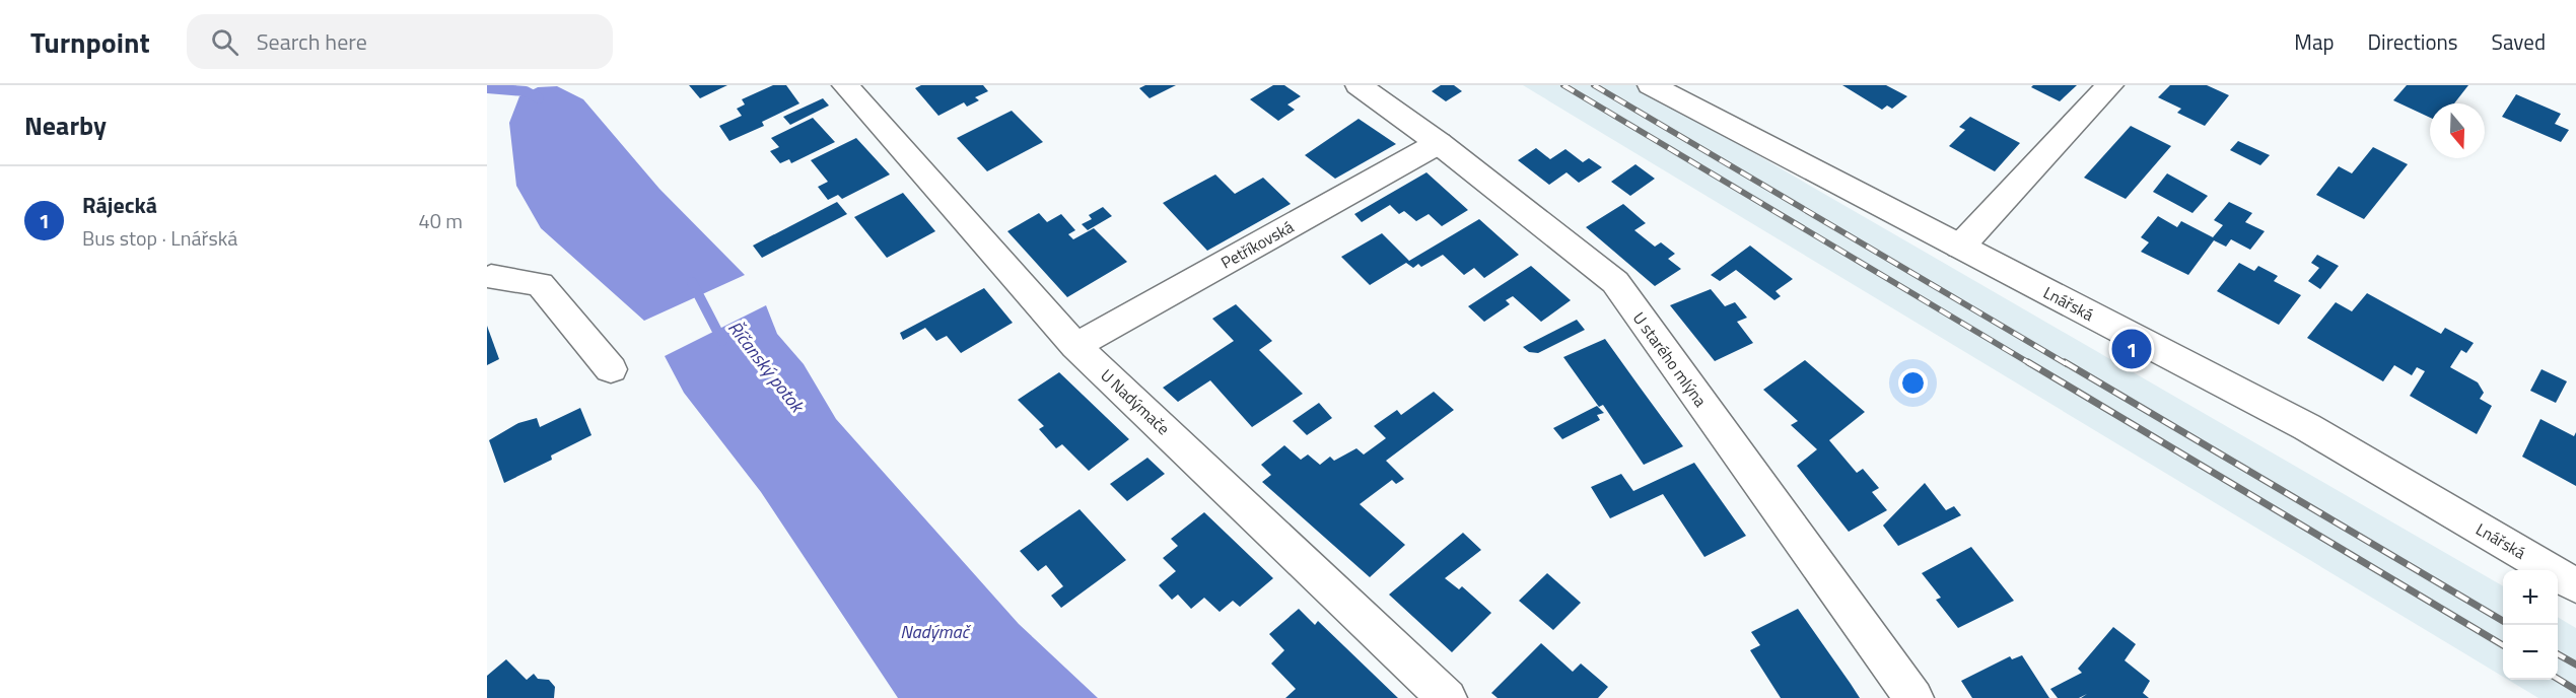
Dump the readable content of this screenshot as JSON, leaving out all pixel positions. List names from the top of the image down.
{
  "streets": {
    "street": [
      "Petříkovská",
      "Lnářská",
      "U starého mlýna",
      "U Nadýmače"
    ]
  },
  "crossings": [
    ["Petříkovská", "U starého mlýna"],
    ["Petříkovská", "U Nadýmače"]
  ],
  "water": ["Říčanský potok", "Nadýmač"],
  "north": "bottom",
  "page": {
    "header": "Turnpoint",
    "search": "Search here",
    "nav": ["Map", "Directions", "Saved"],
    "heading": "Nearby",
    "list": [
      {
        "mark": "1",
        "name": "Rájecká",
        "note": "Bus stop · Lnářská",
        "value": "40 m"
      }
    ],
    "pins": "1",
    "map_buttons": ["+", "−"]
  }
}
